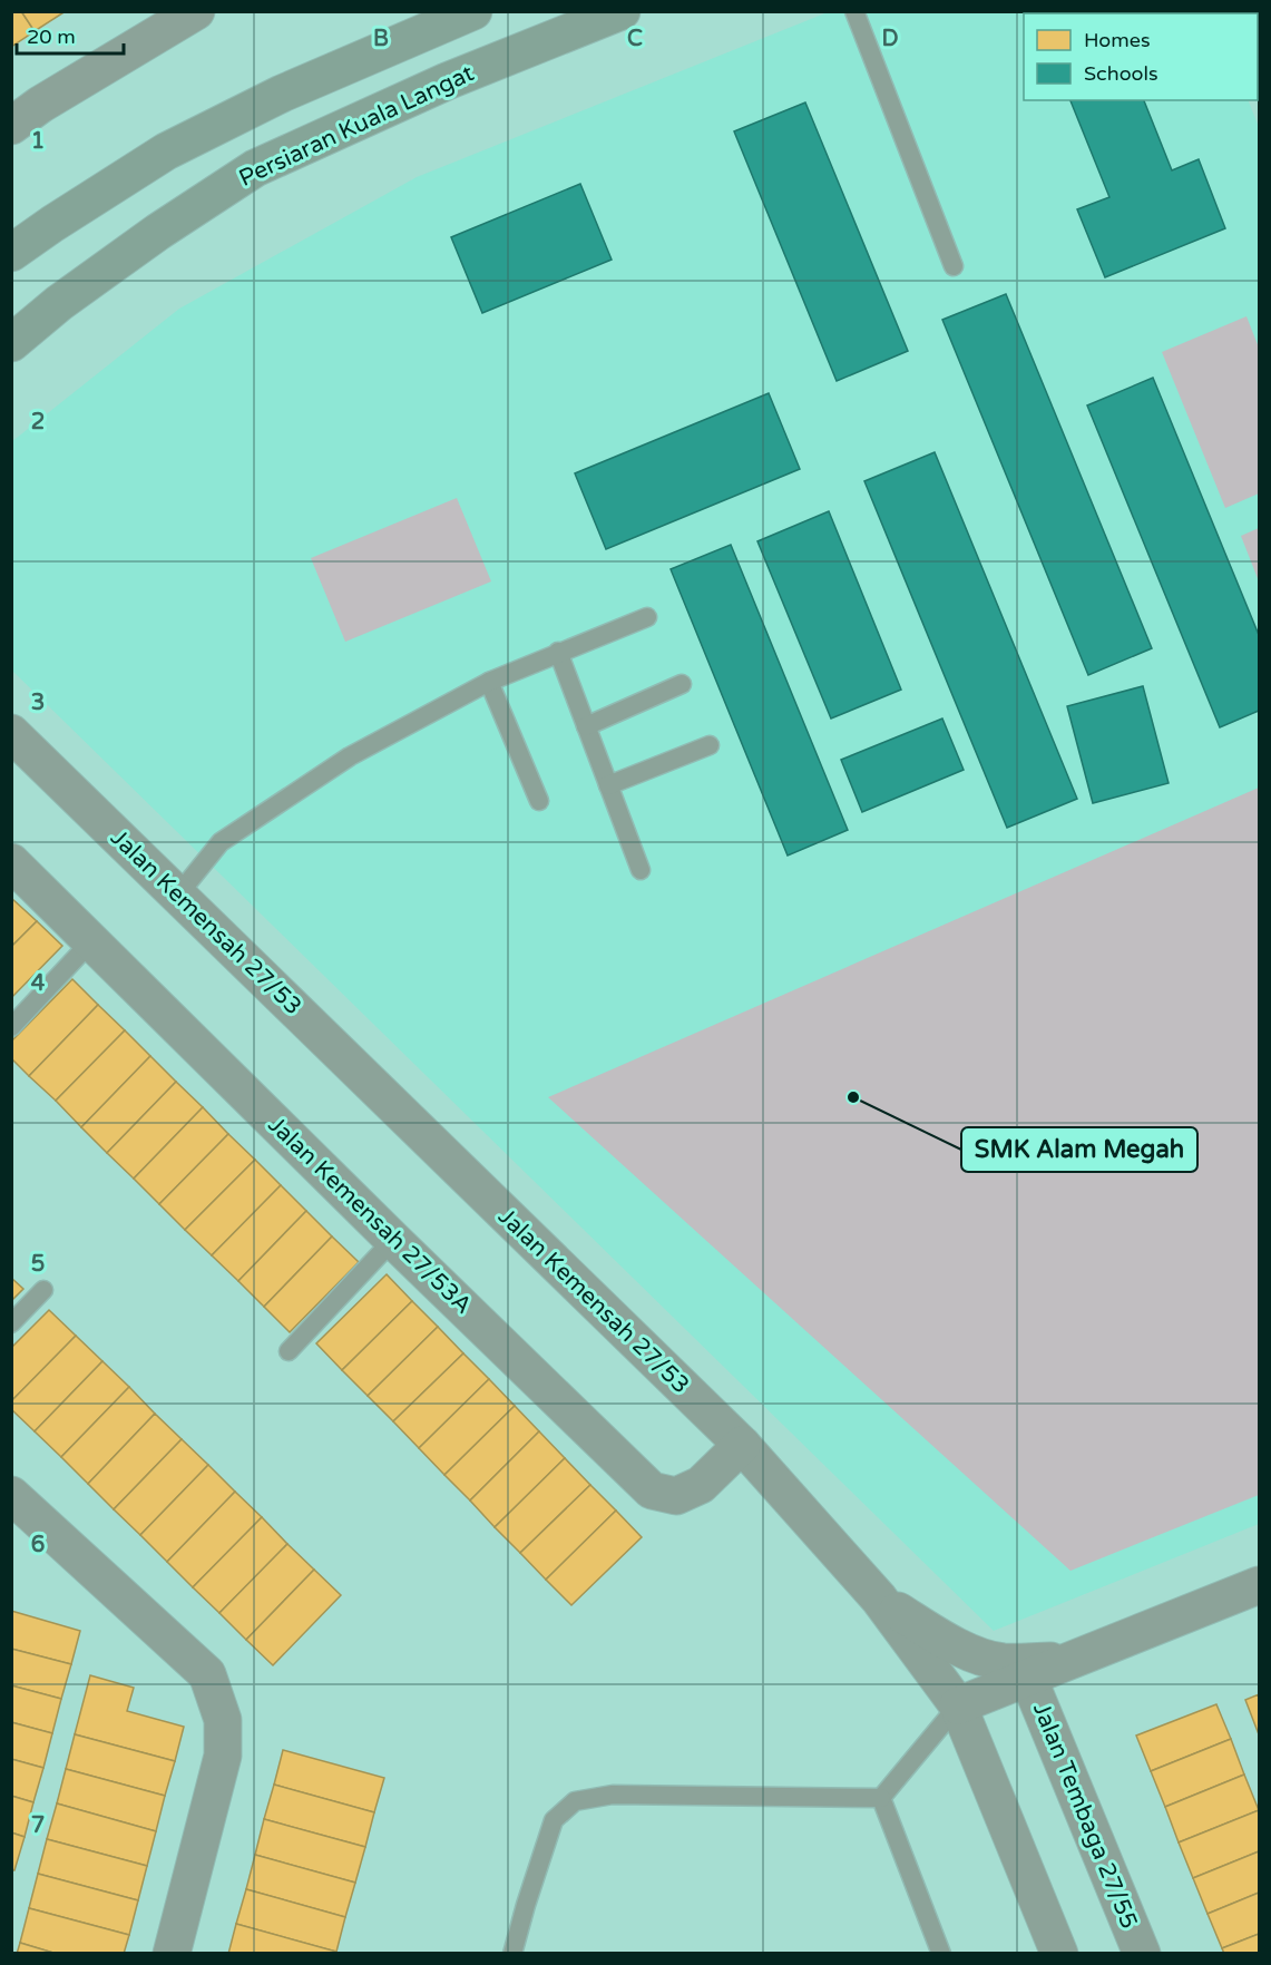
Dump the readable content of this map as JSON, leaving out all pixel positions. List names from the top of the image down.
{
  "streets": {
    "main road": ["Persiaran Kuala Langat"],
    "street": ["Jalan Kemensah 27/53", "Jalan Kemensah 27/53A", "Jalan Tembaga 27/55"]
  },
  "crossings": [
    ["Jalan Kemensah 27/53", "Jalan Kemensah 27/53A"]
  ],
  "places": ["SMK Alam Megah"],
  "legend": ["Homes", "Schools"],
  "scale_bar": "20 m",
  "grid": {
    "columns": ["B", "C", "D"],
    "rows": [
      "1",
      "2",
      "3",
      "4",
      "5",
      "6",
      "7"
    ]
  }
}
